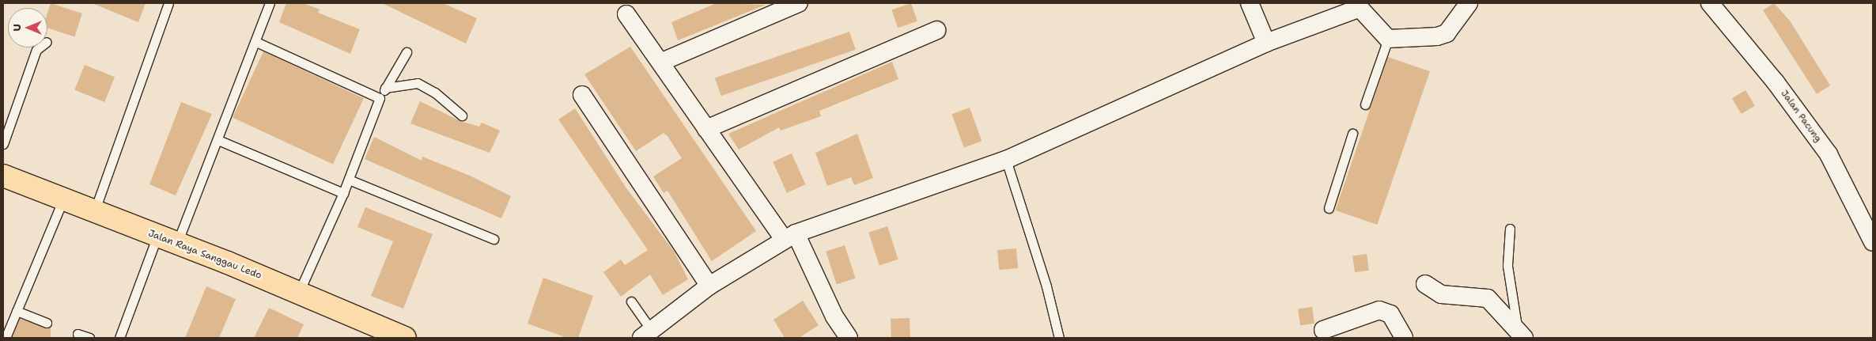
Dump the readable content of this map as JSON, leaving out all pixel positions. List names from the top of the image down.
{
  "streets": {
    "highway": ["Jalan Raya Sanggau Ledo"],
    "street": ["Jalan Pacung"]
  },
  "north": "left"
}
